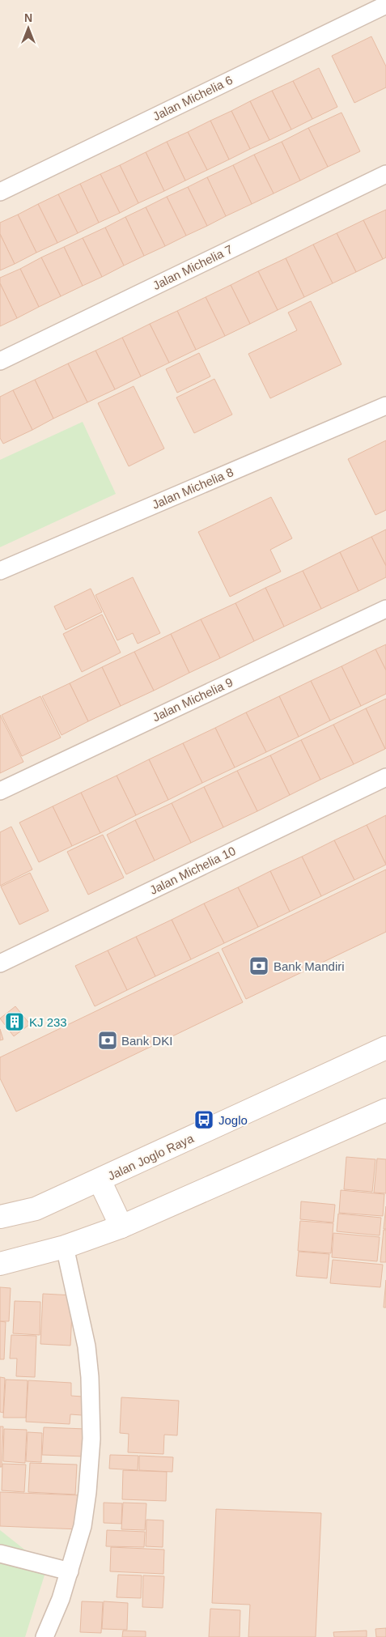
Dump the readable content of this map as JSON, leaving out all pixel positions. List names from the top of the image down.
{
  "streets": {
    "main road": ["Jalan Joglo Raya"],
    "street": [
      "Jalan Michelia 6",
      "Jalan Michelia 7",
      "Jalan Michelia 8",
      "Jalan Michelia 9",
      "Jalan Michelia 10"
    ]
  },
  "places": {
    "bank": ["Bank Mandiri", "Bank DKI"],
    "building": ["KJ 233"],
    "bus stop": ["Joglo"]
  },
  "north": "top"
}
